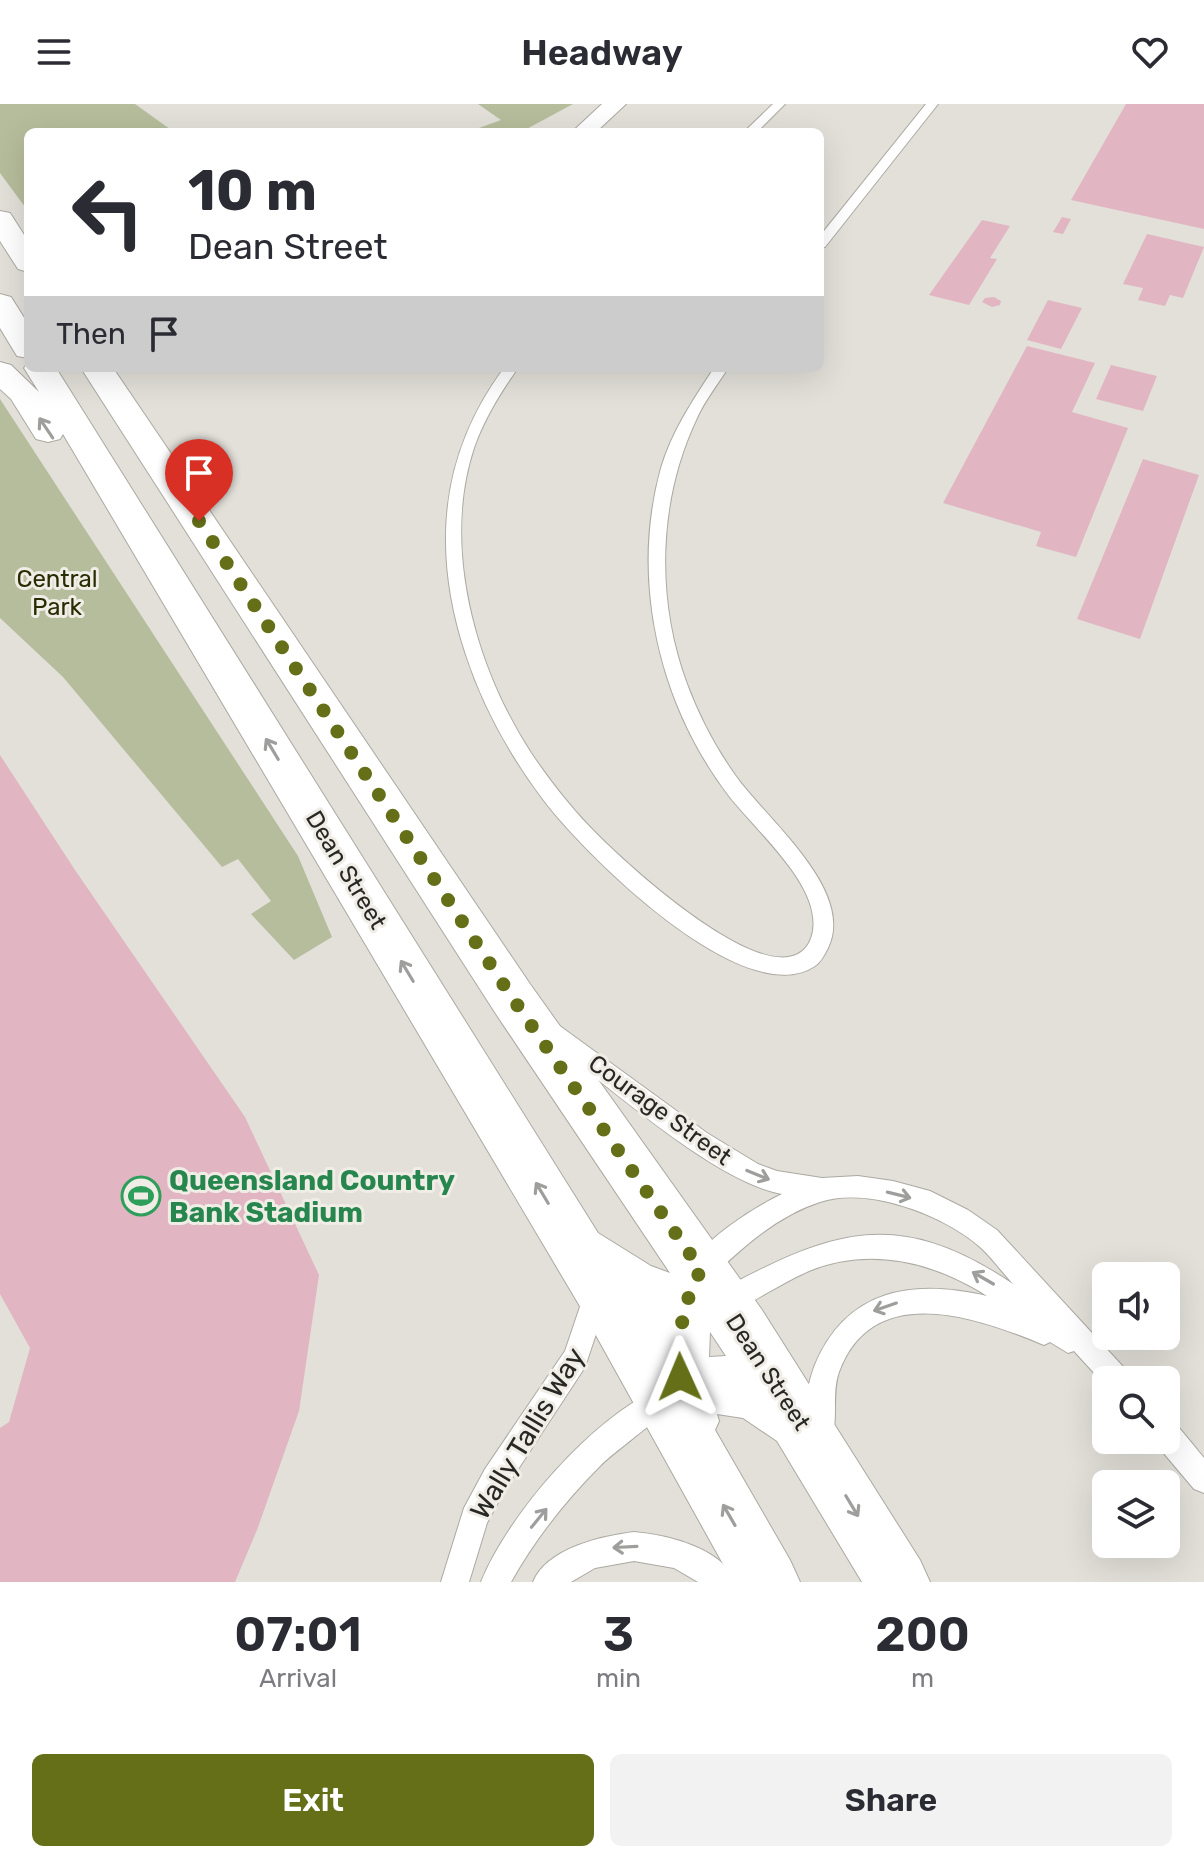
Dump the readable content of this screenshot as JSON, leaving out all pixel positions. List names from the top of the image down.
{
  "streets": {
    "main road": ["Dean Street"],
    "lane": ["Courage Street", "Wally Tallis Way"]
  },
  "crossings": [
    ["Dean Street", "Courage Street"],
    ["Dean Street", "Wally Tallis Way"]
  ],
  "one_way": ["Courage Street"],
  "parks": ["Central Park"],
  "places": {
    "sports": ["Queensland Country Bank Stadium"]
  },
  "page": {
    "header": "Headway",
    "turn": ["10 m", "Dean Street"],
    "then": "Then",
    "eta": [
      "07:01",
      "Arrival",
      "3",
      "min",
      "200",
      "m"
    ],
    "buttons": ["Exit", "Share"]
  }
}
